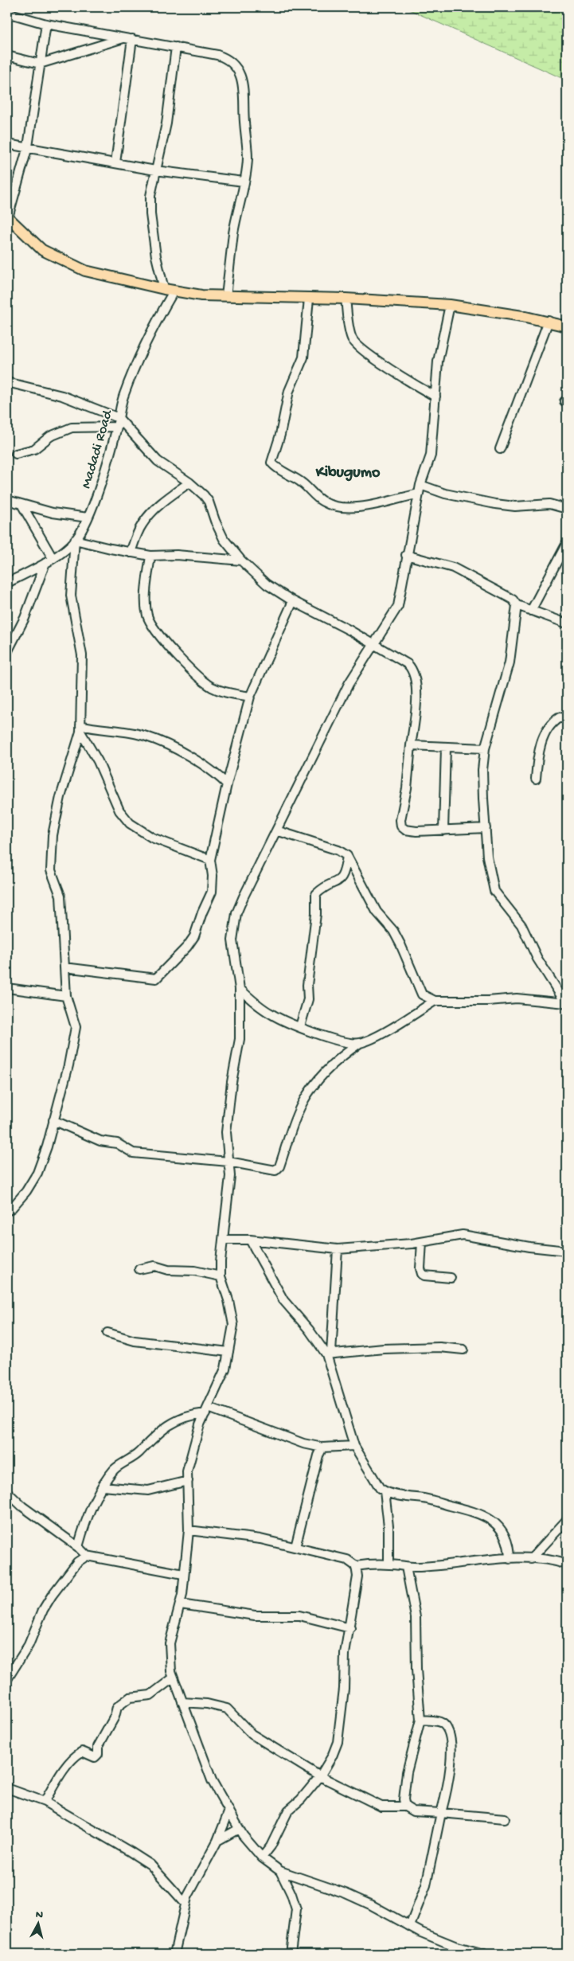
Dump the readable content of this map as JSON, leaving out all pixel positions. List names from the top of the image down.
{
  "streets": {
    "street": ["Madadi Road"]
  },
  "districts": ["Kibugumo"],
  "north": "top"
}
